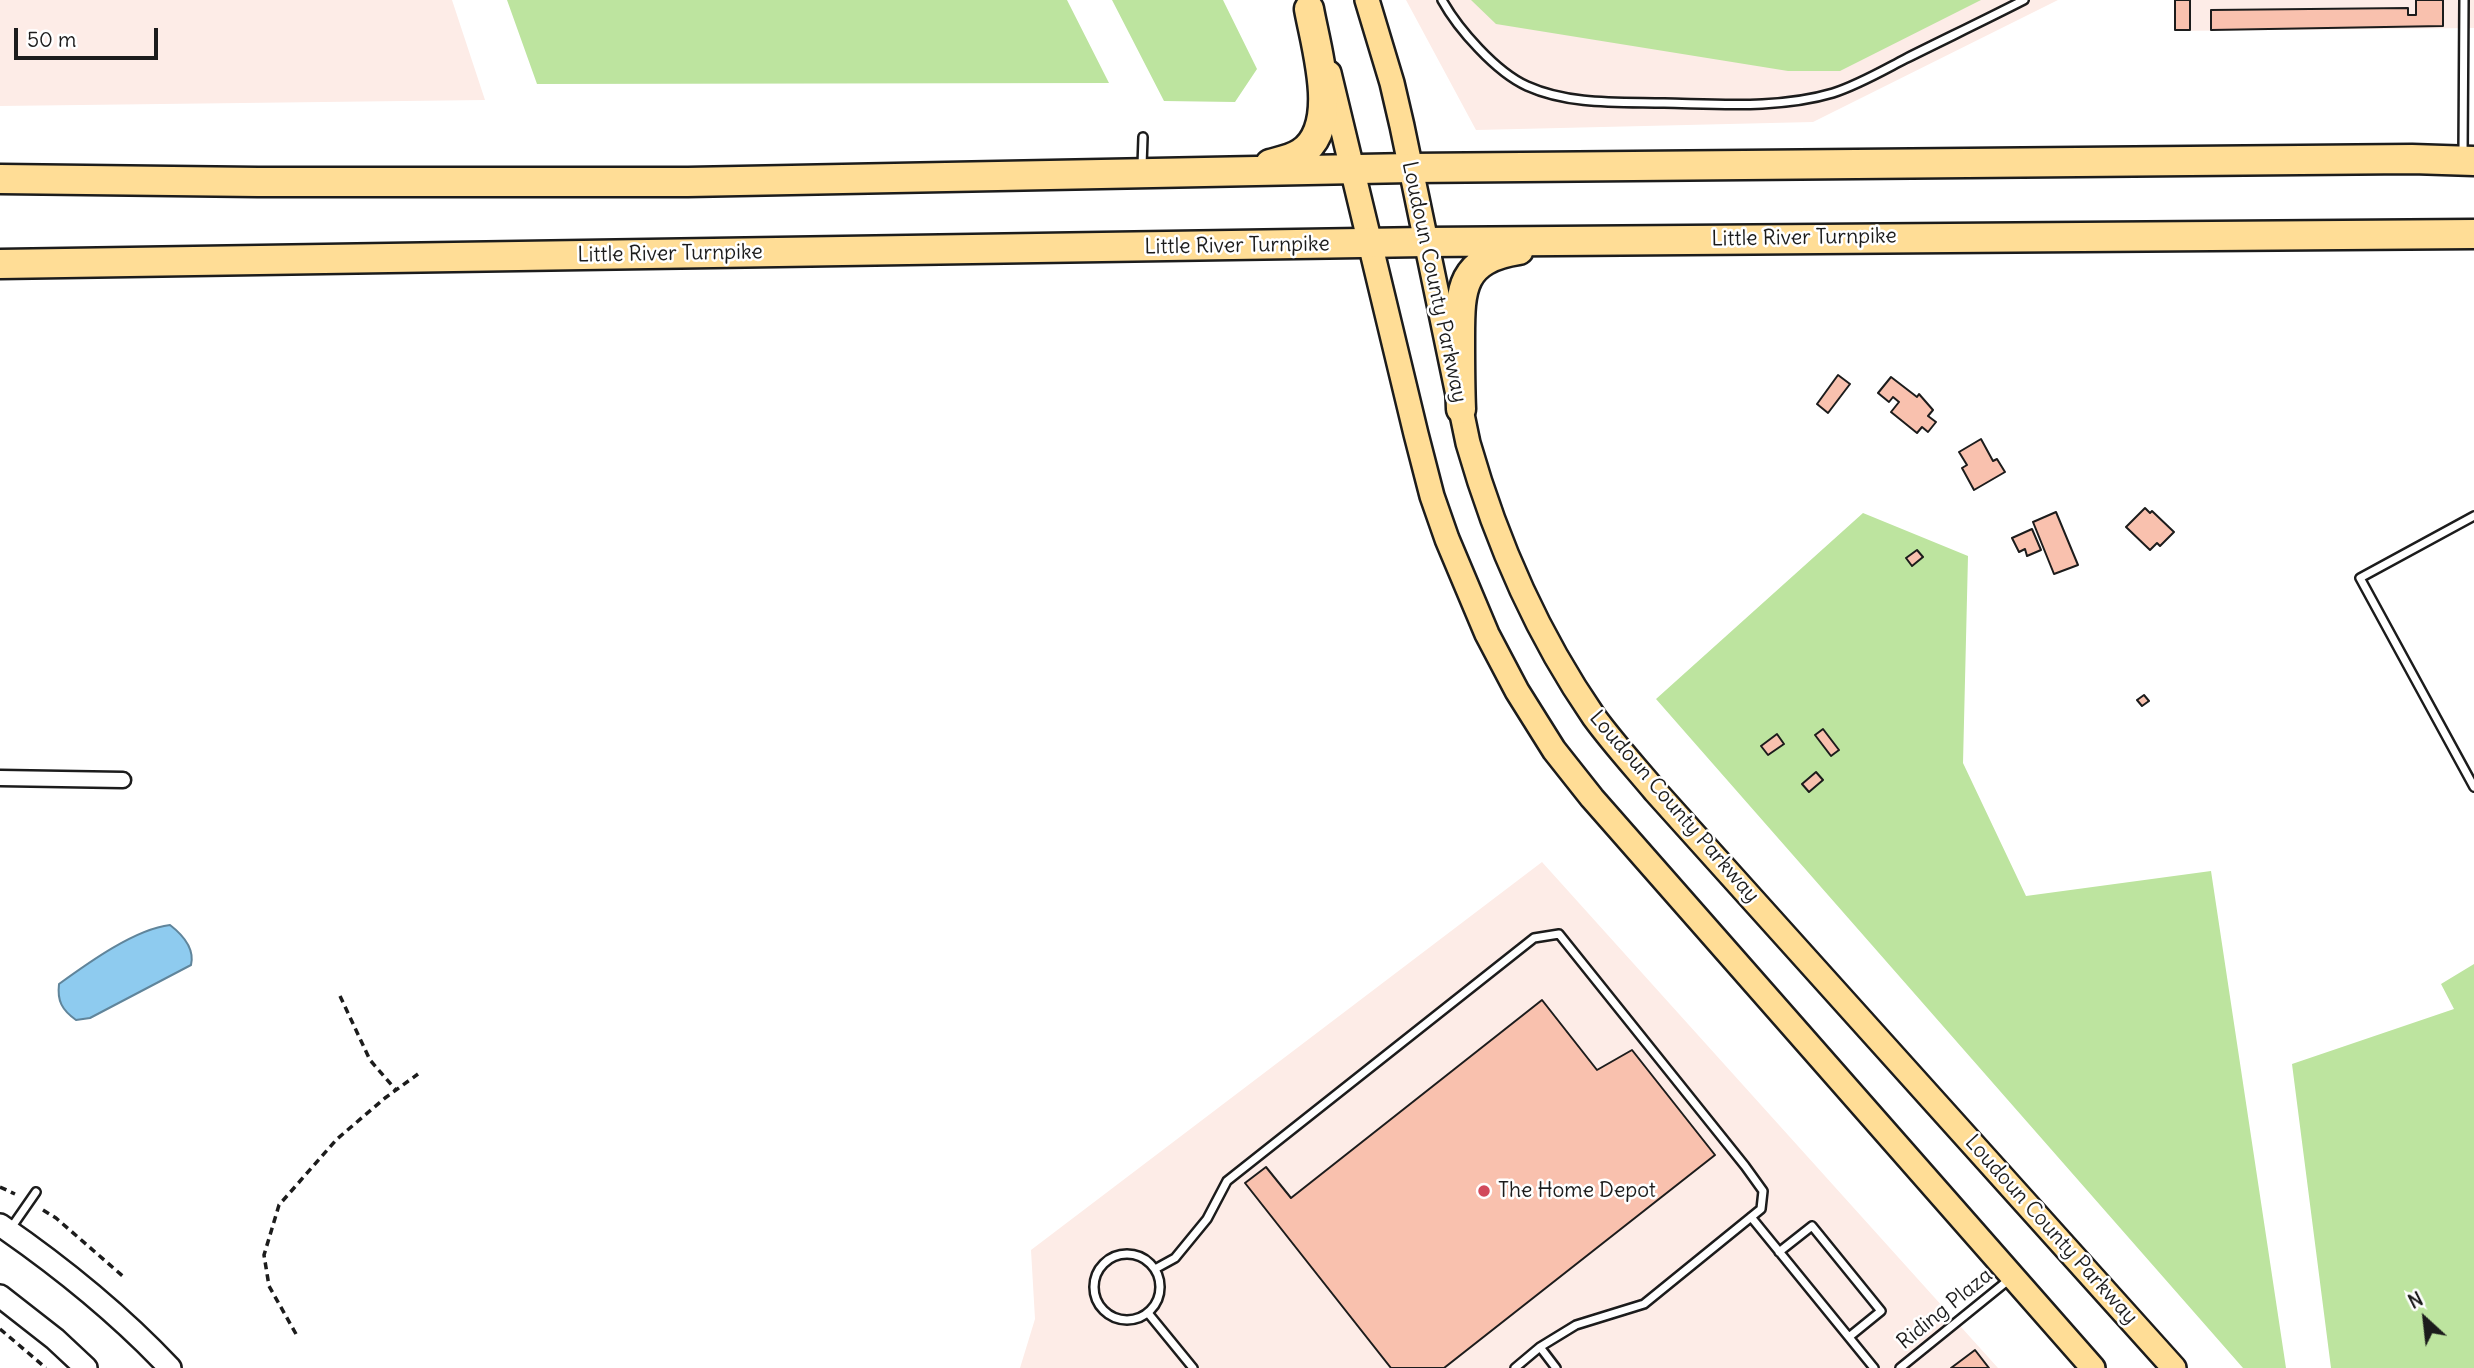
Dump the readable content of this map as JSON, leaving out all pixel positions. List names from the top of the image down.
{
  "streets": {
    "highway": ["Little River Turnpike"],
    "main road": ["Loudoun County Parkway"],
    "lane": ["Riding Plaza"]
  },
  "crossings": [
    ["Little River Turnpike", "Loudoun County Parkway"]
  ],
  "places": ["The Home Depot"],
  "scale_bar": "50 m",
  "north": "top left"
}
